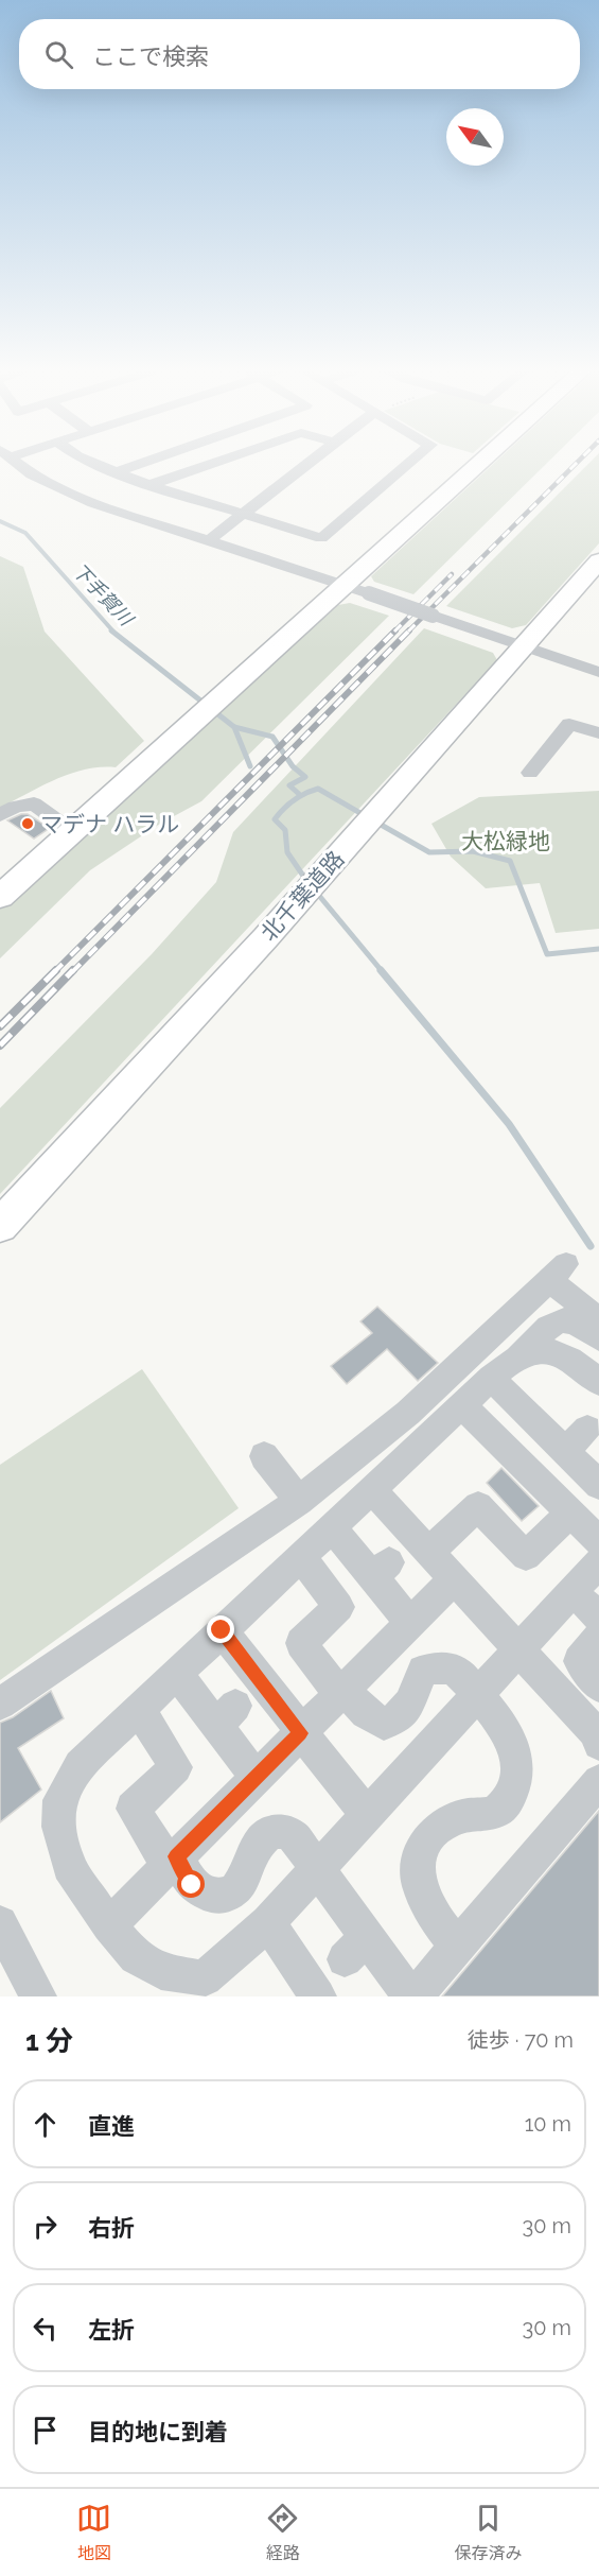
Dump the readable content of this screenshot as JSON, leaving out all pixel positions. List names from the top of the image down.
{
  "streets": {
    "highway": ["北千葉道路"]
  },
  "water": ["下手賀川"],
  "parks": ["大松緑地"],
  "places": ["マデナ ハラル"],
  "north": "top left",
  "page": {
    "search": "ここで検索",
    "heading": ["1 分", "徒歩 · 70 m"],
    "list": [
      ["直進", "10 m"],
      ["右折", "30 m"],
      ["左折", "30 m"],
      "目的地に到着"
    ],
    "nav": ["地図", "経路", "保存済み"]
  }
}
